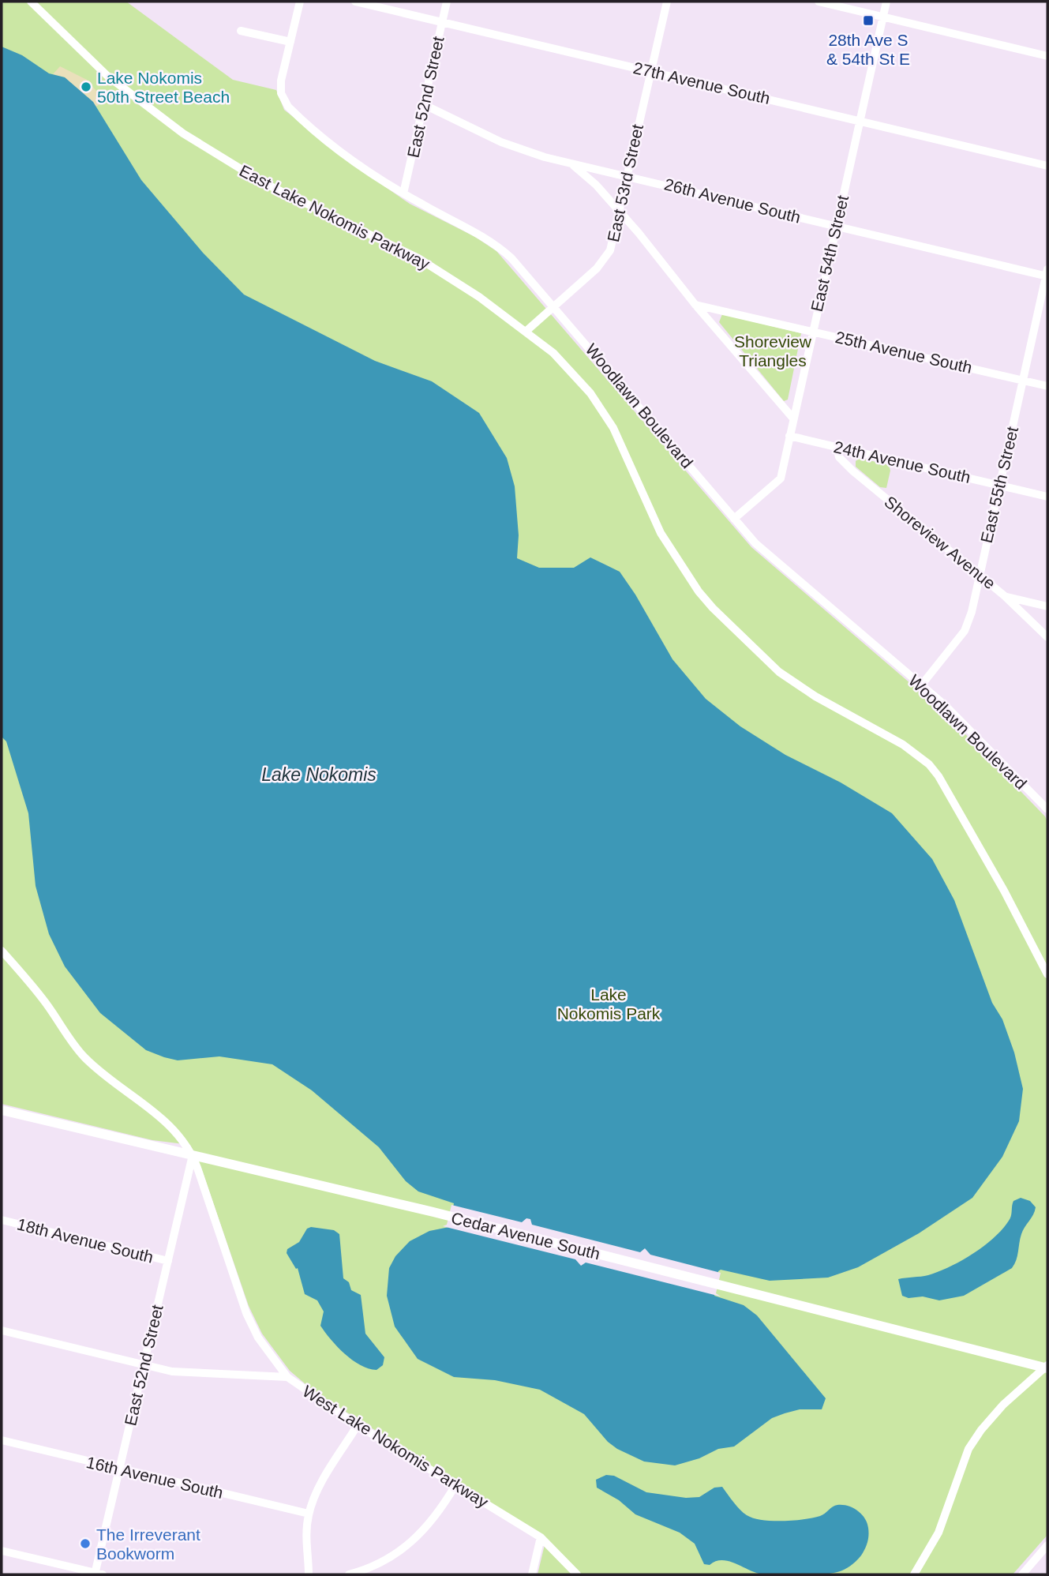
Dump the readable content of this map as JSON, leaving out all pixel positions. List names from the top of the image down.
{
  "streets": {
    "main road": ["Cedar Avenue South"],
    "street": [
      "27th Avenue South",
      "East 52nd Street",
      "East 53rd Street",
      "26th Avenue South",
      "East Lake Nokomis Parkway",
      "East 54th Street",
      "25th Avenue South",
      "Woodlawn Boulevard",
      "24th Avenue South",
      "East 55th Street",
      "Shoreview Avenue",
      "18th Avenue South",
      "West Lake Nokomis Parkway",
      "16th Avenue South"
    ]
  },
  "crossings": [
    ["27th Avenue South", "East 52nd Street"],
    ["27th Avenue South", "East 53rd Street"],
    ["27th Avenue South", "East 54th Street"],
    ["East 52nd Street", "26th Avenue South"],
    ["East 52nd Street", "Woodlawn Boulevard"],
    ["East 52nd Street", "Cedar Avenue South"],
    ["East 52nd Street", "18th Avenue South"],
    ["East 52nd Street", "West Lake Nokomis Parkway"],
    ["East 52nd Street", "16th Avenue South"],
    ["East 53rd Street", "26th Avenue South"],
    ["East 53rd Street", "East Lake Nokomis Parkway"],
    ["East 53rd Street", "Woodlawn Boulevard"],
    ["26th Avenue South", "East 54th Street"],
    ["26th Avenue South", "East 55th Street"],
    ["East 54th Street", "25th Avenue South"],
    ["East 54th Street", "Woodlawn Boulevard"],
    ["East 54th Street", "24th Avenue South"],
    ["25th Avenue South", "East 55th Street"],
    ["Woodlawn Boulevard", "East 55th Street"],
    ["24th Avenue South", "East 55th Street"],
    ["24th Avenue South", "Shoreview Avenue"],
    ["East 55th Street", "Shoreview Avenue"],
    ["Cedar Avenue South", "West Lake Nokomis Parkway"]
  ],
  "water": ["Lake Nokomis"],
  "parks": ["Shoreview Triangles", "Lake Nokomis Park"],
  "places": {
    "transit": ["28th Ave S & 54th St E"],
    "other": ["Lake Nokomis 50th Street Beach", "The Irreverant Bookworm"]
  }
}
